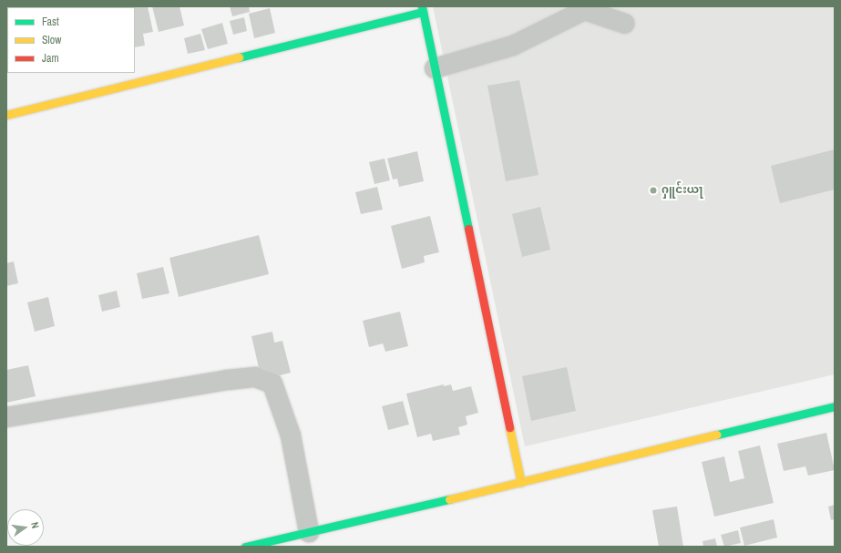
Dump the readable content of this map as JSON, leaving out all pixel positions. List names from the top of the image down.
{
  "places": ["ႁူင်းယႃ"],
  "legend": ["Fast", "Slow", "Jam"],
  "north": "right"
}
